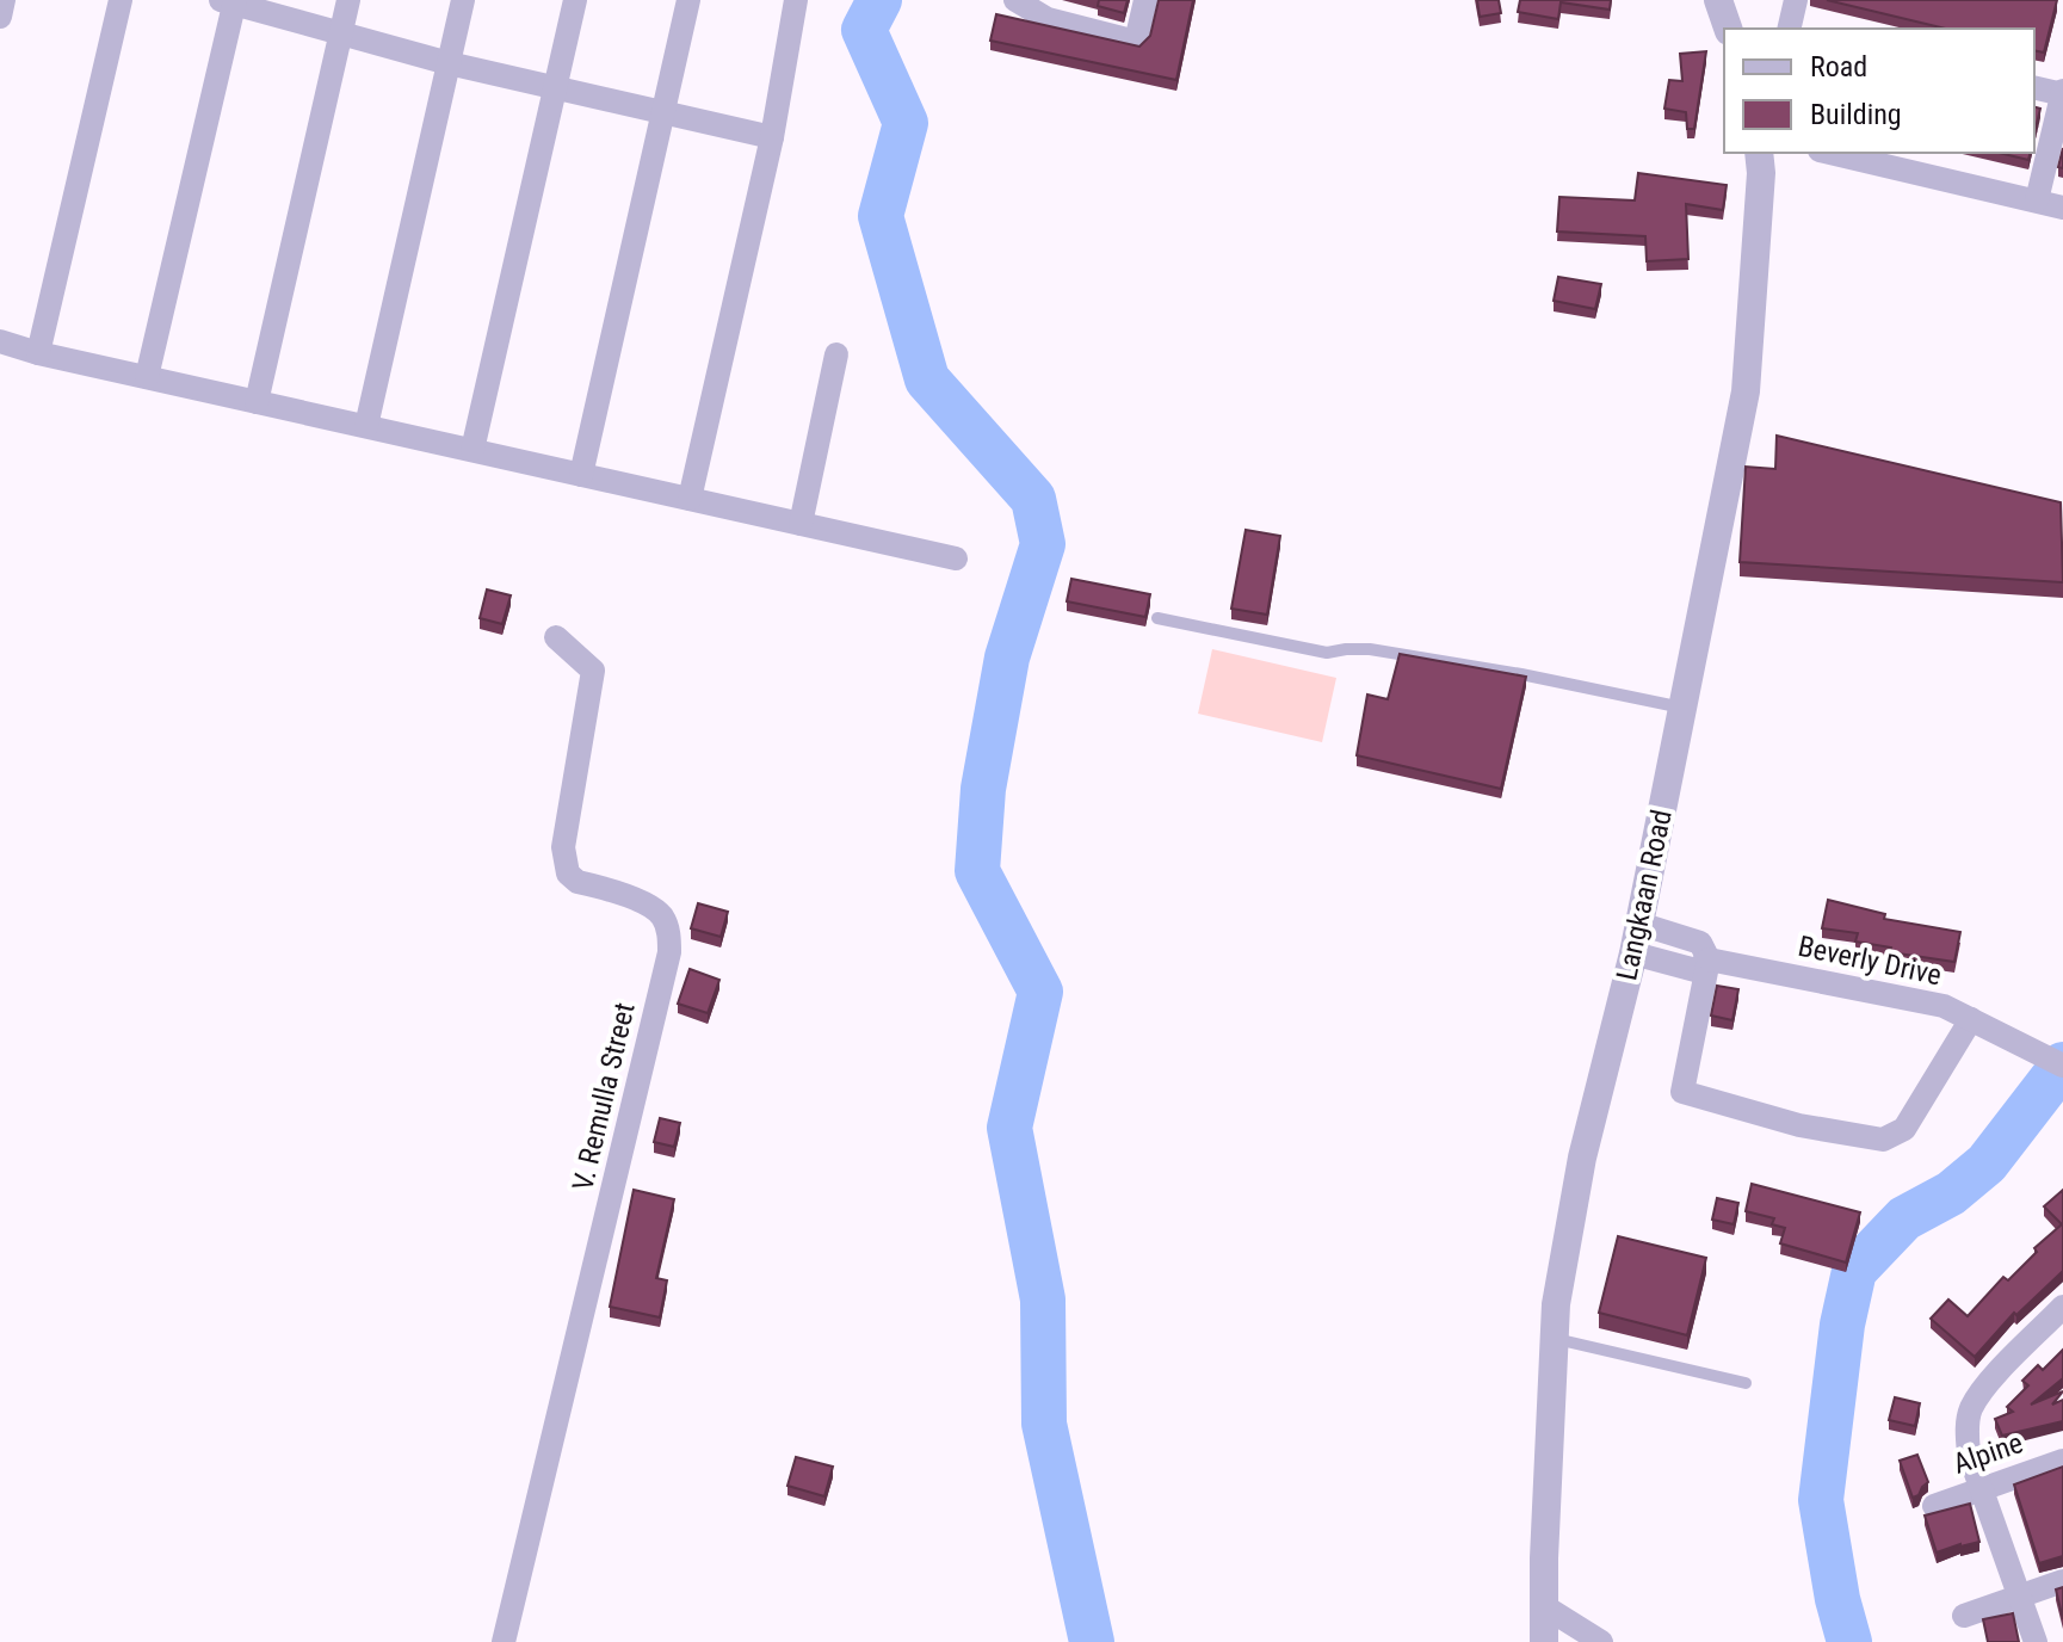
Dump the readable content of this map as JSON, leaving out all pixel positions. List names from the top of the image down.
{
  "streets": {
    "street": [
      "Langkaan Road",
      "Beverly Drive",
      "V. Remulla Street",
      "Alpine"
    ]
  },
  "crossings": [
    ["Langkaan Road", "Beverly Drive"]
  ],
  "legend": ["Road", "Building"]
}
